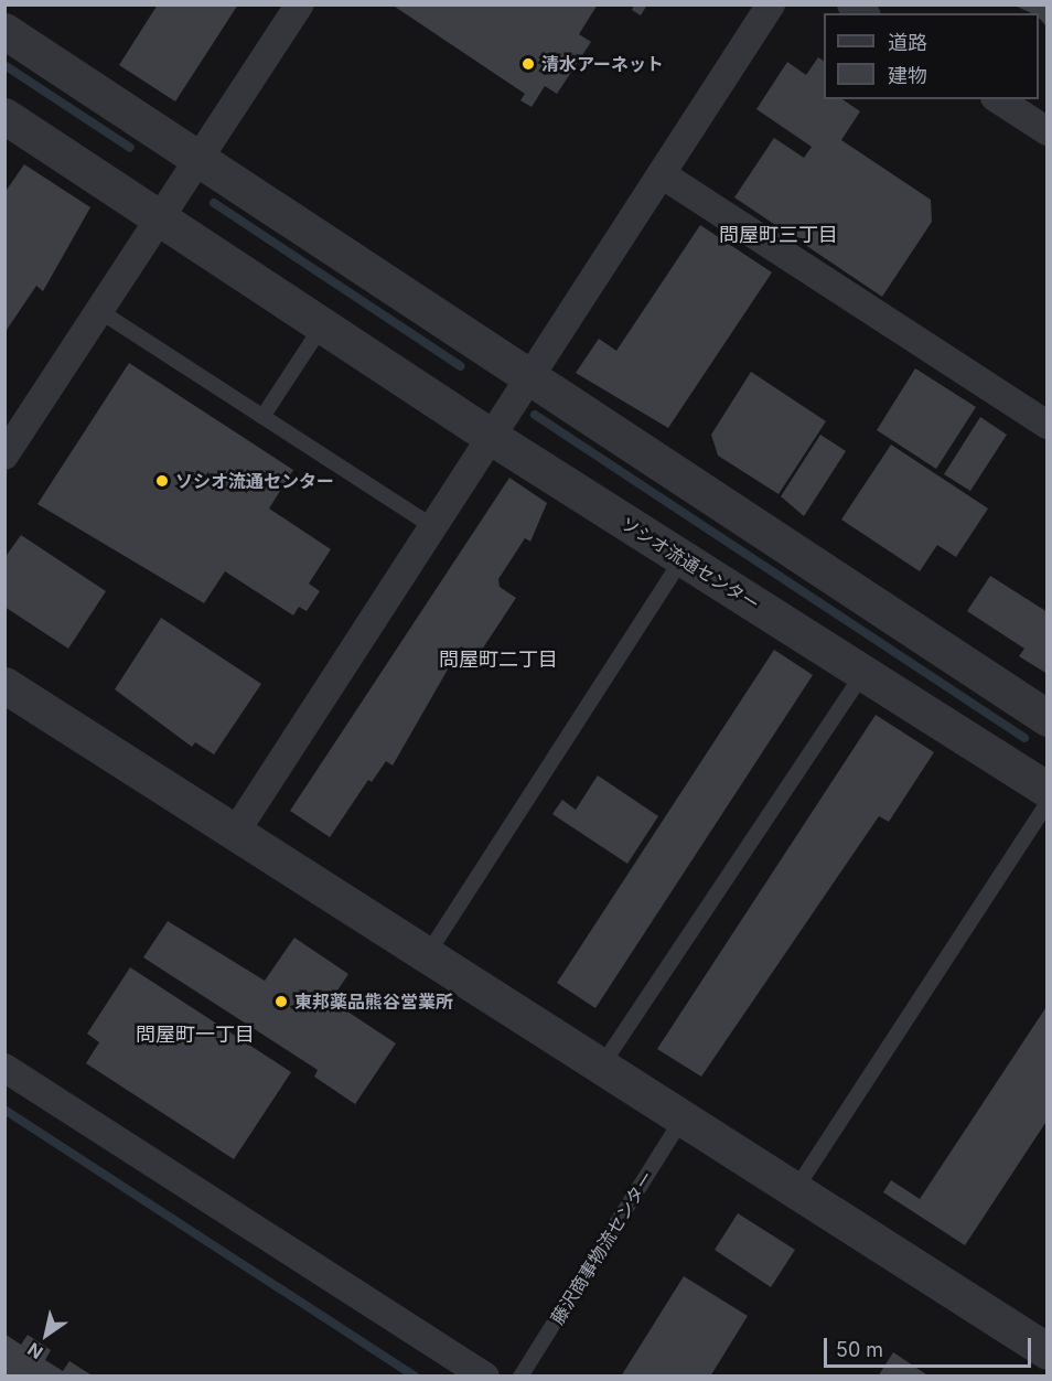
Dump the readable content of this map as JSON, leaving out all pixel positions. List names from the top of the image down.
{
  "streets": {
    "street": ["ソシオ流通センター"],
    "lane": ["藤沢商事物流センター"]
  },
  "districts": ["問屋町三丁目", "問屋町二丁目", "問屋町一丁目"],
  "places": ["清水アーネット", "ソシオ流通センター", "東邦薬品熊谷営業所"],
  "legend": ["道路", "建物"],
  "scale_bar": "50 m",
  "north": "bottom left"
}
